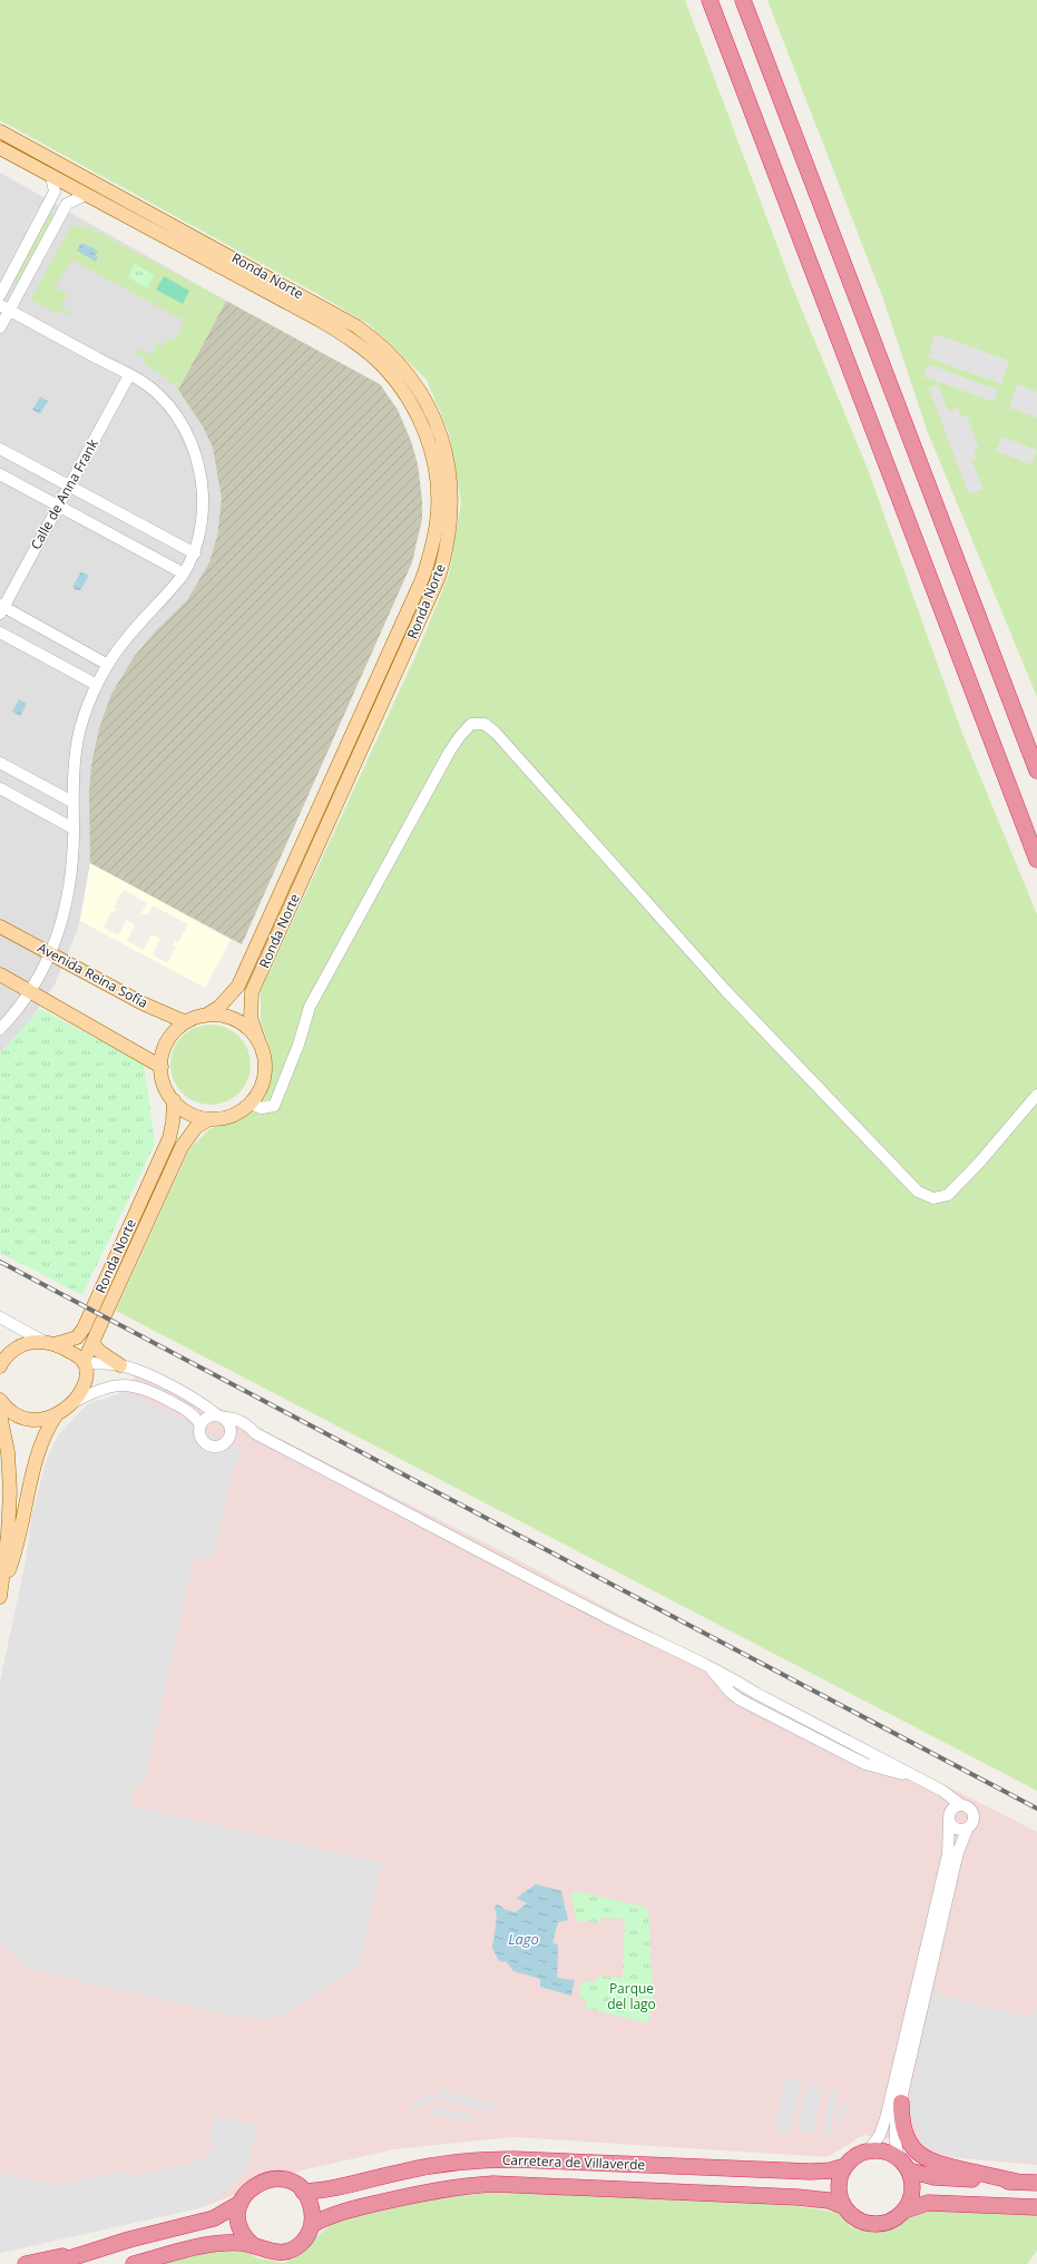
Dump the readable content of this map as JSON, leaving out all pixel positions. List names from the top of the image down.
{
  "streets": {
    "highway": ["Carretera de Villaverde"],
    "main road": ["Ronda Norte", "Avenida Reina Sofía"],
    "street": ["Calle de Anna Frank"]
  },
  "crossings": [
    ["Ronda Norte", "Avenida Reina Sofía"]
  ],
  "water": ["Lago"],
  "parks": ["Parque del lago"]
}
